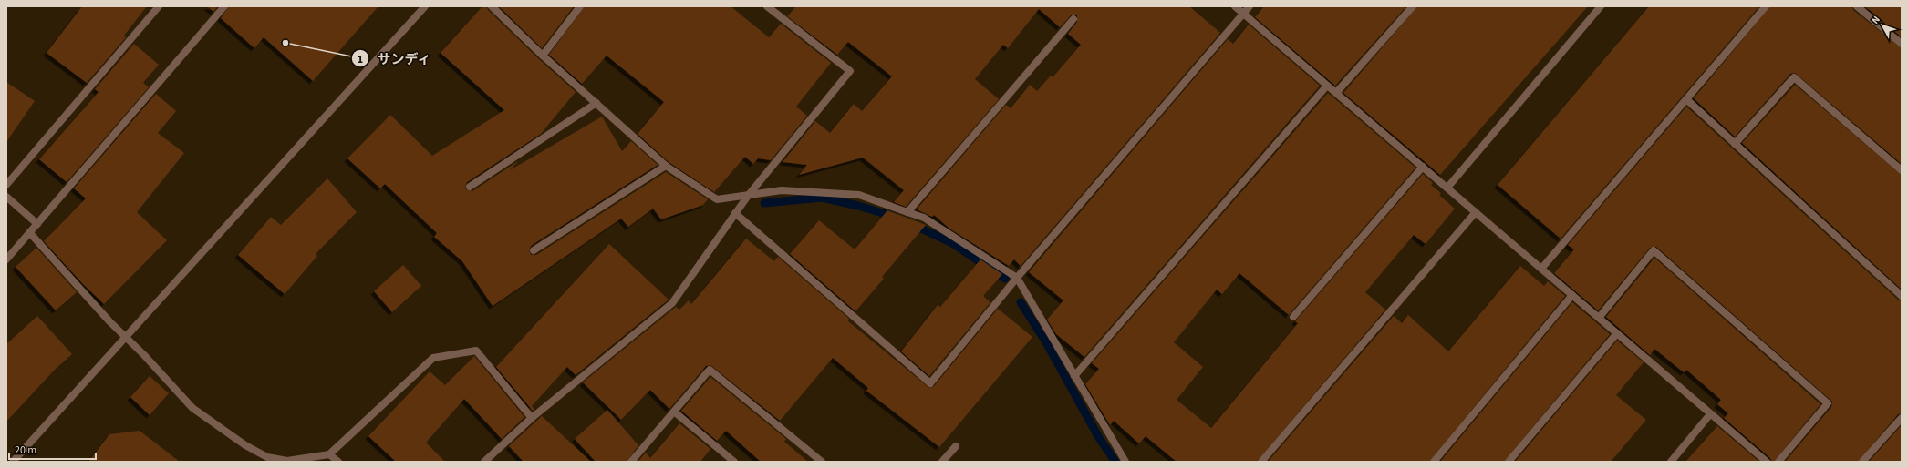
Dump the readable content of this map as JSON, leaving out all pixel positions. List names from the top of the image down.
{
  "places": ["サンディ"],
  "scale_bar": "20 m",
  "north": "top left"
}
